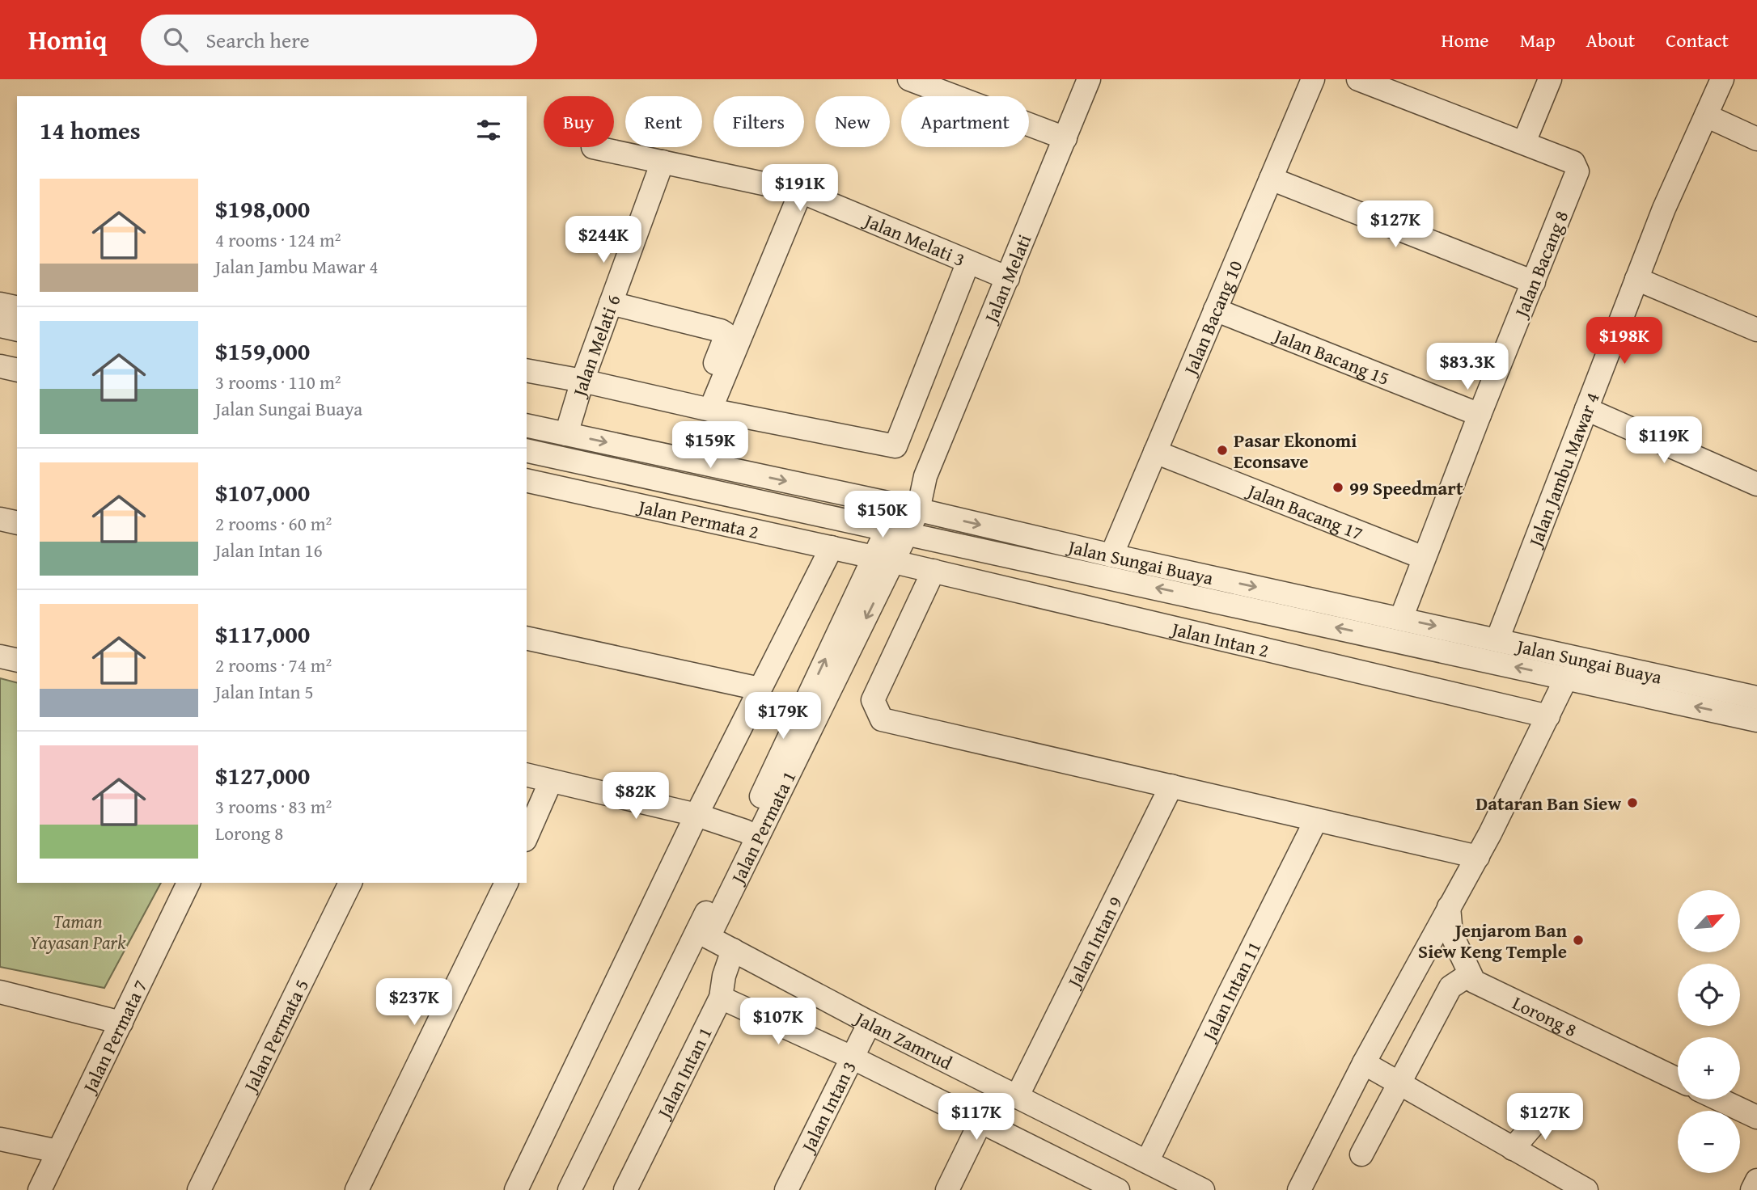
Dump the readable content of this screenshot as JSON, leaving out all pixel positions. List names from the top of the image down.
{
  "streets": {
    "street": [
      "Jalan Melati 3",
      "Jalan Bacang 8",
      "Jalan Melati",
      "Jalan Bacang 10",
      "Jalan Melati 6",
      "Jalan Bacang 15",
      "Jalan Jambu Mawar 4",
      "Jalan Bacang 17",
      "Jalan Permata 2",
      "Jalan Sungai Buaya",
      "Jalan Intan 2",
      "Jalan Permata 1",
      "Jalan Intan 9",
      "Jalan Intan 11",
      "Lorong 8",
      "Jalan Permata 7",
      "Jalan Permata 5",
      "Jalan Zamrud",
      "Jalan Intan 1",
      "Jalan Intan 3"
    ]
  },
  "crossings": [
    ["Jalan Melati 3", "Jalan Melati"],
    ["Jalan Melati 3", "Jalan Melati 6"],
    ["Jalan Bacang 8", "Jalan Bacang 15"],
    ["Jalan Bacang 8", "Jalan Bacang 17"],
    ["Jalan Bacang 8", "Jalan Sungai Buaya"],
    ["Jalan Melati", "Jalan Sungai Buaya"],
    ["Jalan Melati", "Jalan Permata 1"],
    ["Jalan Bacang 10", "Jalan Bacang 15"],
    ["Jalan Bacang 10", "Jalan Bacang 17"],
    ["Jalan Bacang 10", "Jalan Sungai Buaya"],
    ["Jalan Melati 6", "Jalan Sungai Buaya"],
    ["Jalan Jambu Mawar 4", "Jalan Sungai Buaya"],
    ["Jalan Permata 2", "Jalan Intan 2"],
    ["Jalan Permata 2", "Jalan Permata 1"],
    ["Jalan Sungai Buaya", "Jalan Permata 1"],
    ["Jalan Intan 2", "Jalan Permata 1"],
    ["Jalan Permata 1", "Jalan Zamrud"],
    ["Jalan Intan 9", "Jalan Zamrud"],
    ["Jalan Intan 11", "Jalan Zamrud"],
    ["Jalan Zamrud", "Jalan Intan 1"],
    ["Jalan Zamrud", "Jalan Intan 3"]
  ],
  "parks": ["Taman Yayasan Park"],
  "places": [
    "Pasar Ekonomi Econsave",
    "99 Speedmart",
    "Dataran Ban Siew",
    "Jenjarom Ban Siew Keng Temple"
  ],
  "north": "top right",
  "page": {
    "header": "Homiq",
    "search": "Search here",
    "nav": [
      "Home",
      "Map",
      "About",
      "Contact"
    ],
    "chip": [
      "Buy",
      "Rent",
      "Filters",
      "New",
      "Apartment"
    ],
    "heading": "14 homes",
    "price": [
      "$191K",
      "$127K",
      "$244K",
      "$198K",
      "$83.3K",
      "$119K",
      "$159K",
      "$150K",
      "$179K",
      "$82K",
      "$237K",
      "$107K",
      "$117K",
      "$127K"
    ],
    "list": [
      {
        "name": "$198,000",
        "note": "4 rooms · 124 m² · Jalan Jambu Mawar 4"
      },
      {
        "name": "$159,000",
        "note": "3 rooms · 110 m² · Jalan Sungai Buaya"
      },
      {
        "name": "$107,000",
        "note": "2 rooms · 60 m² · Jalan Intan 16"
      },
      {
        "name": "$117,000",
        "note": "2 rooms · 74 m² · Jalan Intan 5"
      },
      {
        "name": "$127,000",
        "note": "3 rooms · 83 m² · Lorong 8"
      }
    ],
    "map_buttons": ["+", "−"]
  }
}
